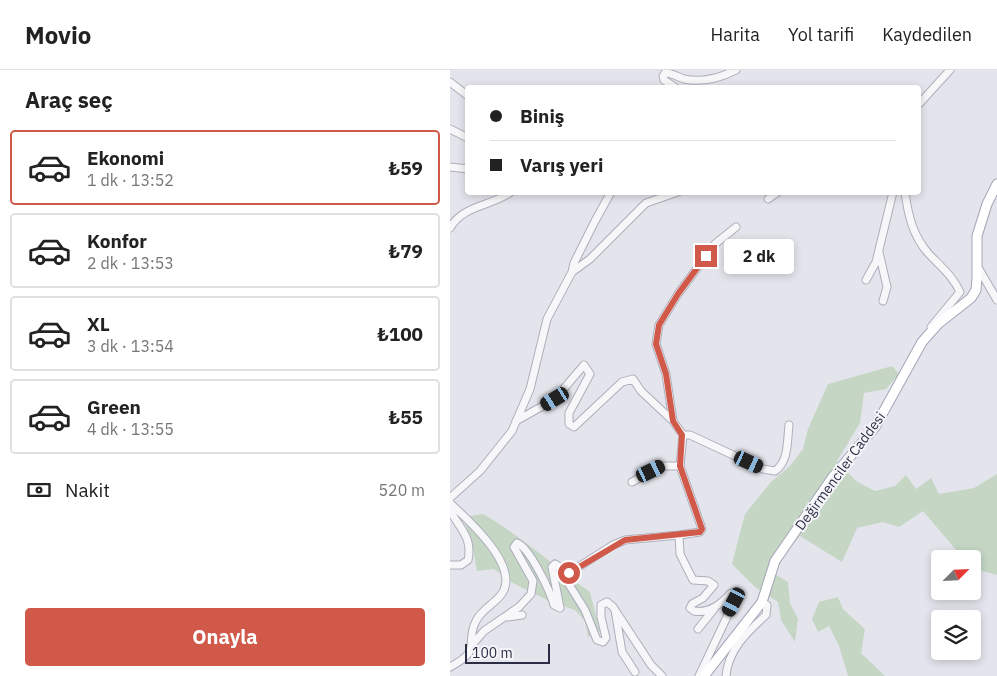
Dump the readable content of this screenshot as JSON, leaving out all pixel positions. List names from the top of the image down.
{
  "streets": {
    "main road": ["Değirmenciler Caddesi"]
  },
  "scale_bar": "100 m",
  "north": "top right",
  "page": {
    "header": "Movio",
    "nav": ["Harita", "Yol tarifi", "Kaydedilen"],
    "heading": "Araç seç",
    "banner": ["Biniş", "Varış yeri"],
    "list": [
      {
        "name": "Ekonomi",
        "note": "1 dk · 13:52",
        "value": "₺59"
      },
      {
        "name": "Konfor",
        "note": "2 dk · 13:53",
        "value": "₺79"
      },
      {
        "name": "XL",
        "note": "3 dk · 13:54",
        "value": "₺100"
      },
      {
        "name": "Green",
        "note": "4 dk · 13:55",
        "value": "₺55"
      }
    ],
    "bubble": "2 dk",
    "pay": ["Nakit", "520 m"],
    "buttons": "Onayla",
    "scale": "100 m"
  }
}
